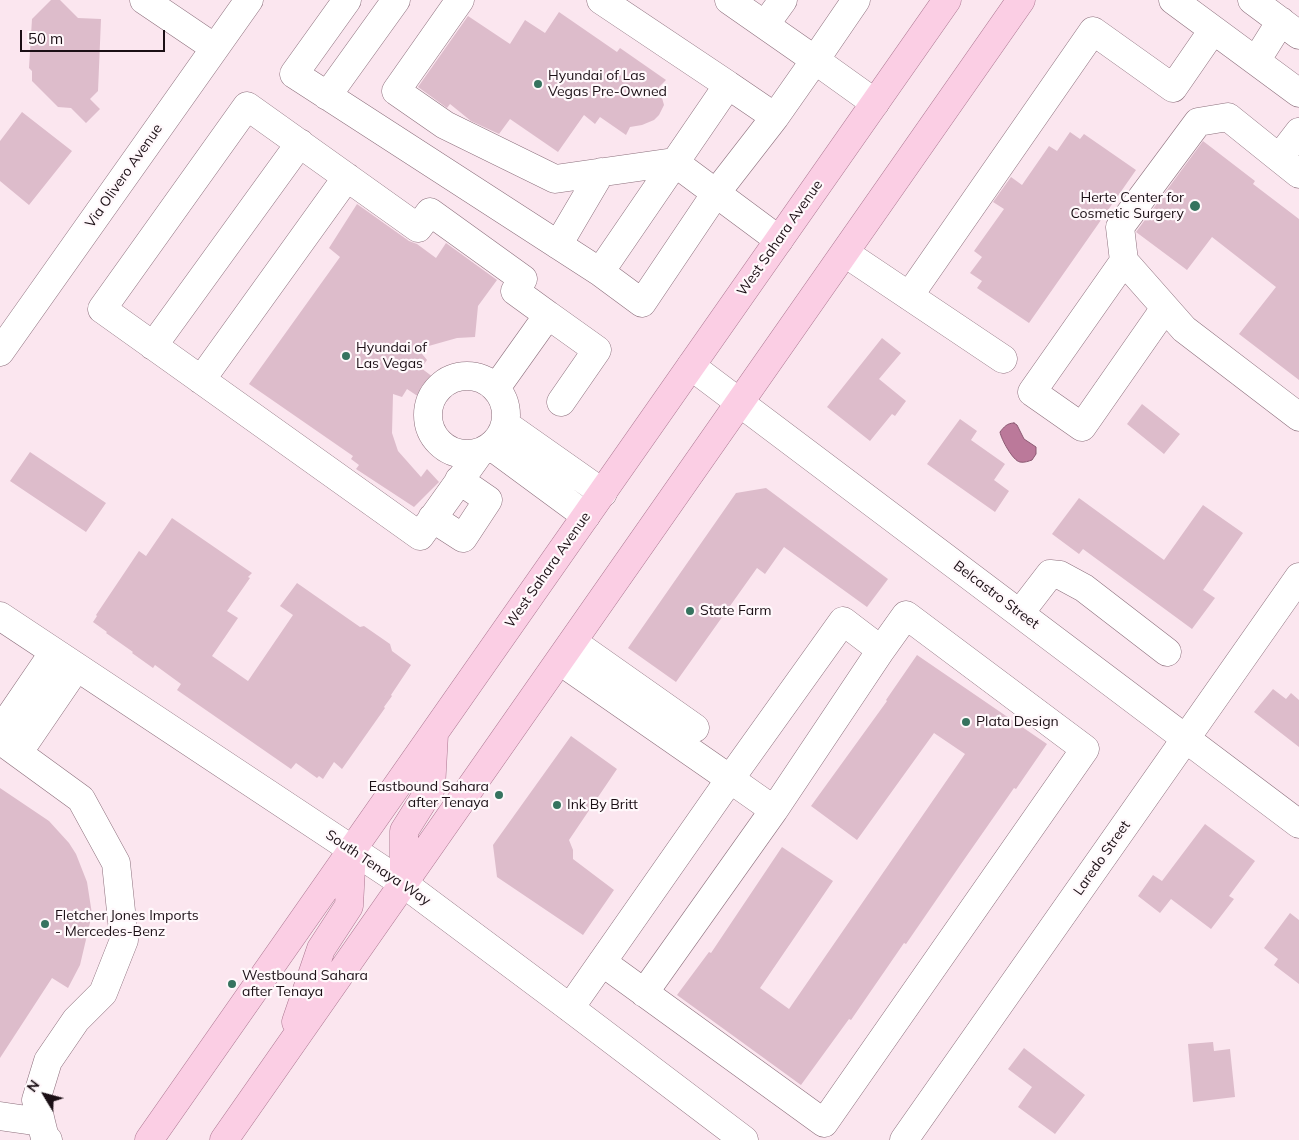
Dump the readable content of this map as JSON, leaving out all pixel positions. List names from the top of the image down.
{
  "streets": {
    "main road": ["West Sahara Avenue"],
    "street": [
      "Via Olivero Avenue",
      "Belcastro Street",
      "Laredo Street",
      "South Tenaya Way"
    ]
  },
  "crossings": [
    ["West Sahara Avenue", "Belcastro Street"],
    ["West Sahara Avenue", "South Tenaya Way"],
    ["Belcastro Street", "Laredo Street"]
  ],
  "places": [
    "Hyundai of Las Vegas Pre-Owned",
    "Herte Center for Cosmetic Surgery",
    "Hyundai of Las Vegas",
    "State Farm",
    "Plata Design",
    "Eastbound Sahara after Tenaya",
    "Ink By Britt",
    "Fletcher Jones Imports - Mercedes-Benz",
    "Westbound Sahara after Tenaya"
  ],
  "scale_bar": "50 m",
  "north": "top left"
}
